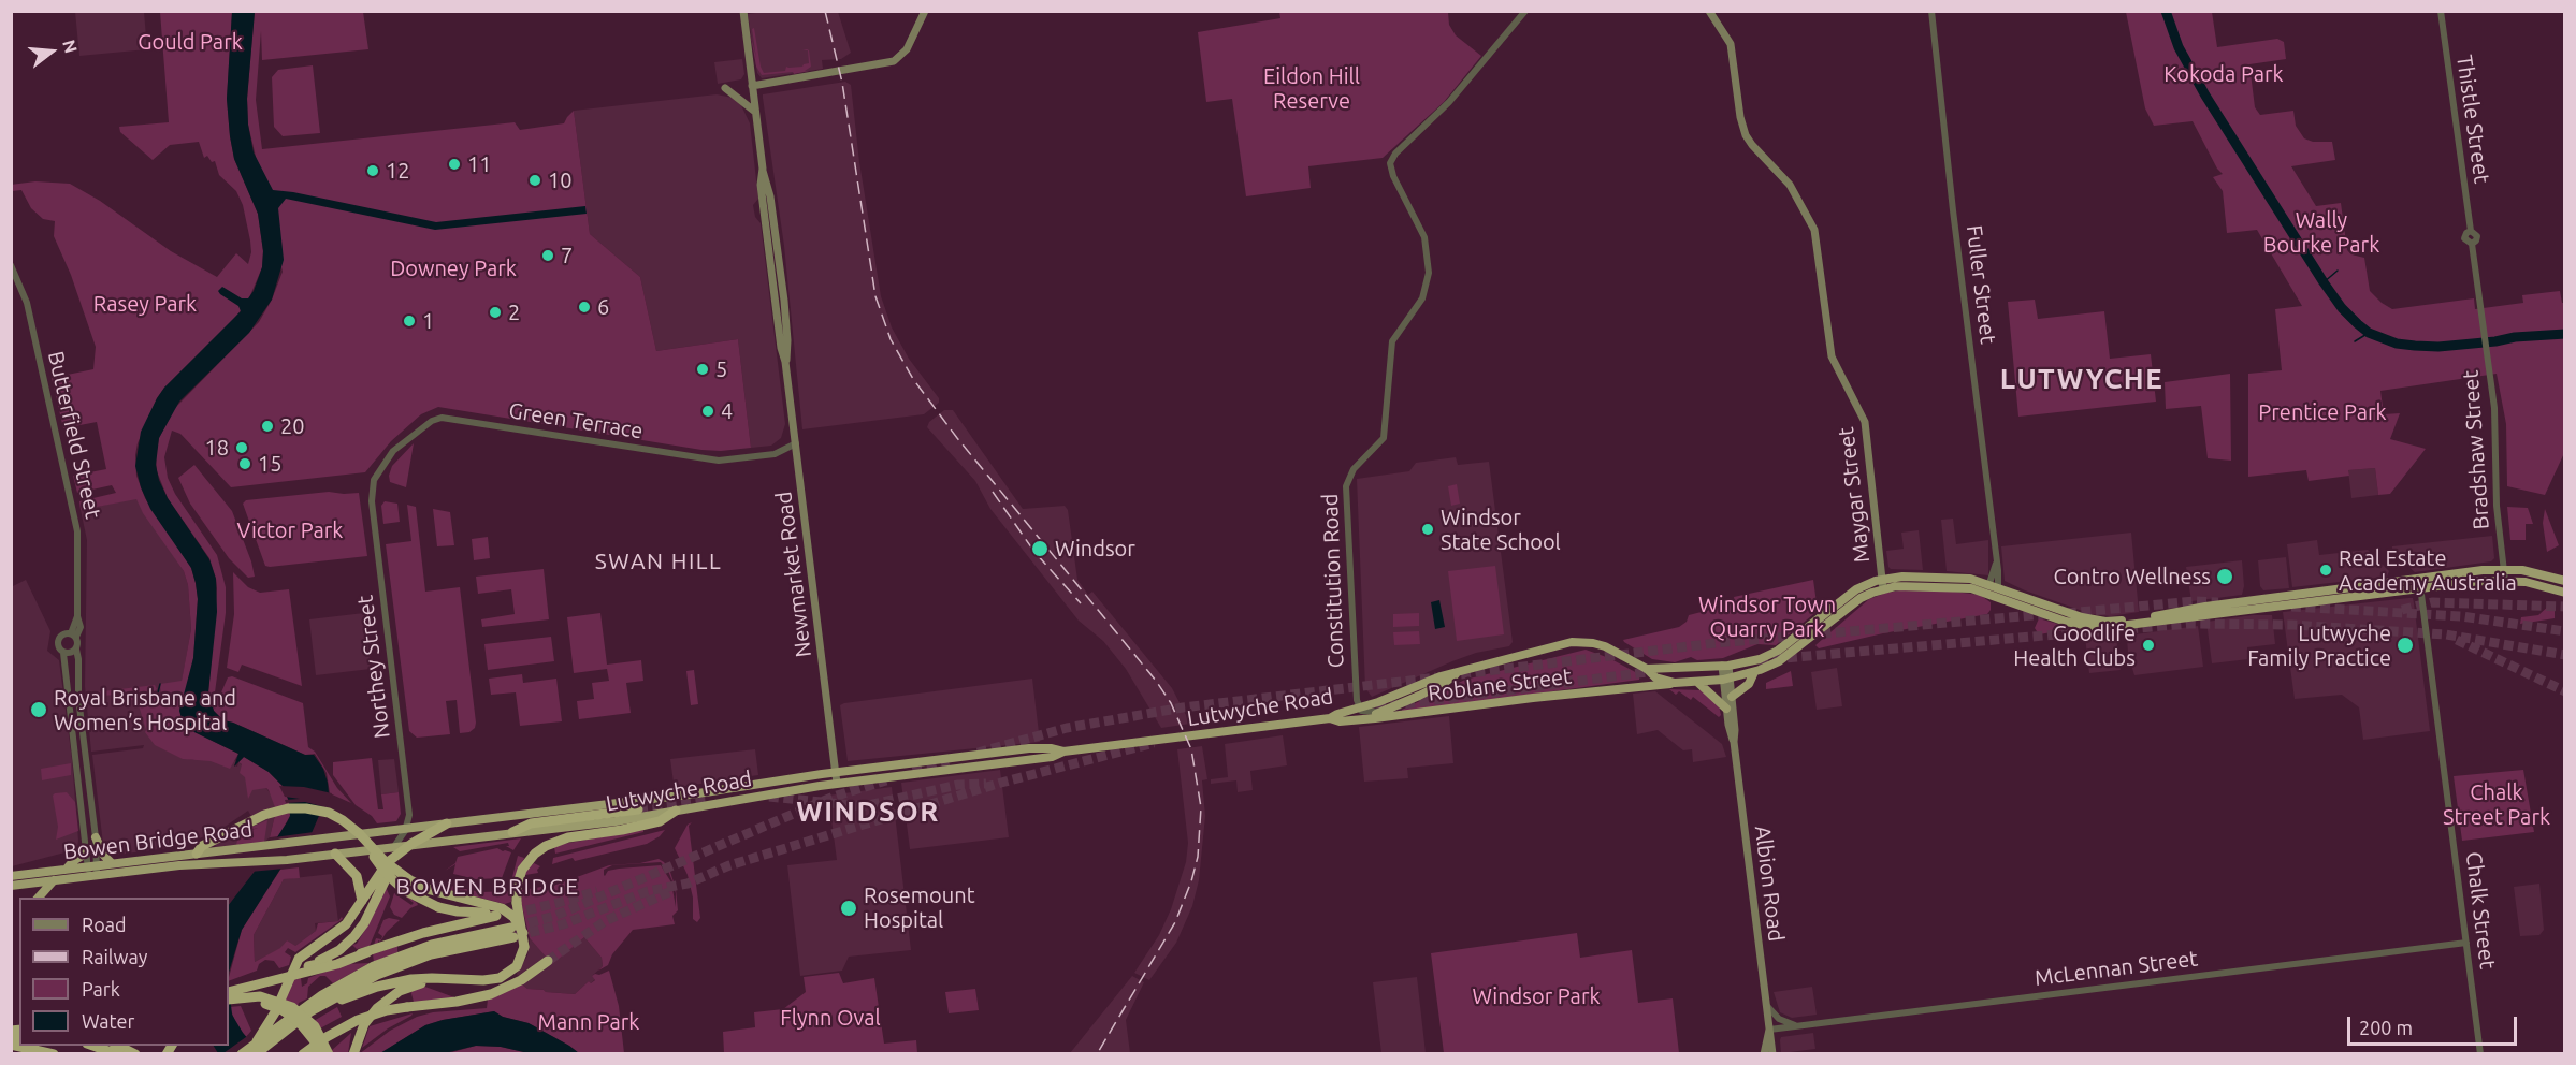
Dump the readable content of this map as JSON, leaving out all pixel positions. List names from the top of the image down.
{
  "streets": {
    "highway": ["Roblane Street", "Lutwyche Road", "Bowen Bridge Road"],
    "main road": ["Maygar Street", "Newmarket Road", "Albion Road"],
    "street": [
      "Thistle Street",
      "Fuller Street",
      "Green Terrace",
      "Butterfield Street",
      "Bradshaw Street",
      "Constitution Road",
      "Northey Street",
      "Chalk Street",
      "McLennan Street"
    ]
  },
  "crossings": [
    ["Thistle Street", "Bradshaw Street"],
    ["Fuller Street", "Lutwyche Road"],
    ["Green Terrace", "Newmarket Road"],
    ["Green Terrace", "Northey Street"],
    ["Bradshaw Street", "Lutwyche Road"],
    ["Maygar Street", "Lutwyche Road"],
    ["Newmarket Road", "Lutwyche Road"],
    ["Constitution Road", "Lutwyche Road"],
    ["Northey Street", "Lutwyche Road"],
    ["Roblane Street", "Lutwyche Road"],
    ["Lutwyche Road", "Bowen Bridge Road"],
    ["Lutwyche Road", "Albion Road"],
    ["Lutwyche Road", "Chalk Street"],
    ["Albion Road", "McLennan Street"],
    ["Chalk Street", "McLennan Street"]
  ],
  "districts": [
    "LUTWYCHE",
    "SWAN HILL",
    "WINDSOR",
    "BOWEN BRIDGE"
  ],
  "parks": [
    "Gould Park",
    "Kokoda Park",
    "Eildon Hill Reserve",
    "Wally Bourke Park",
    "Downey Park",
    "Rasey Park",
    "Prentice Park",
    "Victor Park",
    "Windsor Town Quarry Park",
    "Chalk Street Park",
    "Windsor Park",
    "Flynn Oval",
    "Mann Park"
  ],
  "places": [
    "11",
    "12",
    "10",
    "7",
    "6",
    "2",
    "1",
    "5",
    "4",
    "20",
    "18",
    "15",
    "Windsor State School",
    "Windsor",
    "Real Estate Academy Australia",
    "Contro Wellness",
    "Goodlife Health Clubs",
    "Lutwyche Family Practice",
    "Royal Brisbane and Women’s Hospital",
    "Rosemount Hospital"
  ],
  "legend": [
    "Road",
    "Railway",
    "Park",
    "Water"
  ],
  "scale_bar": "200 m",
  "north": "right"
}
